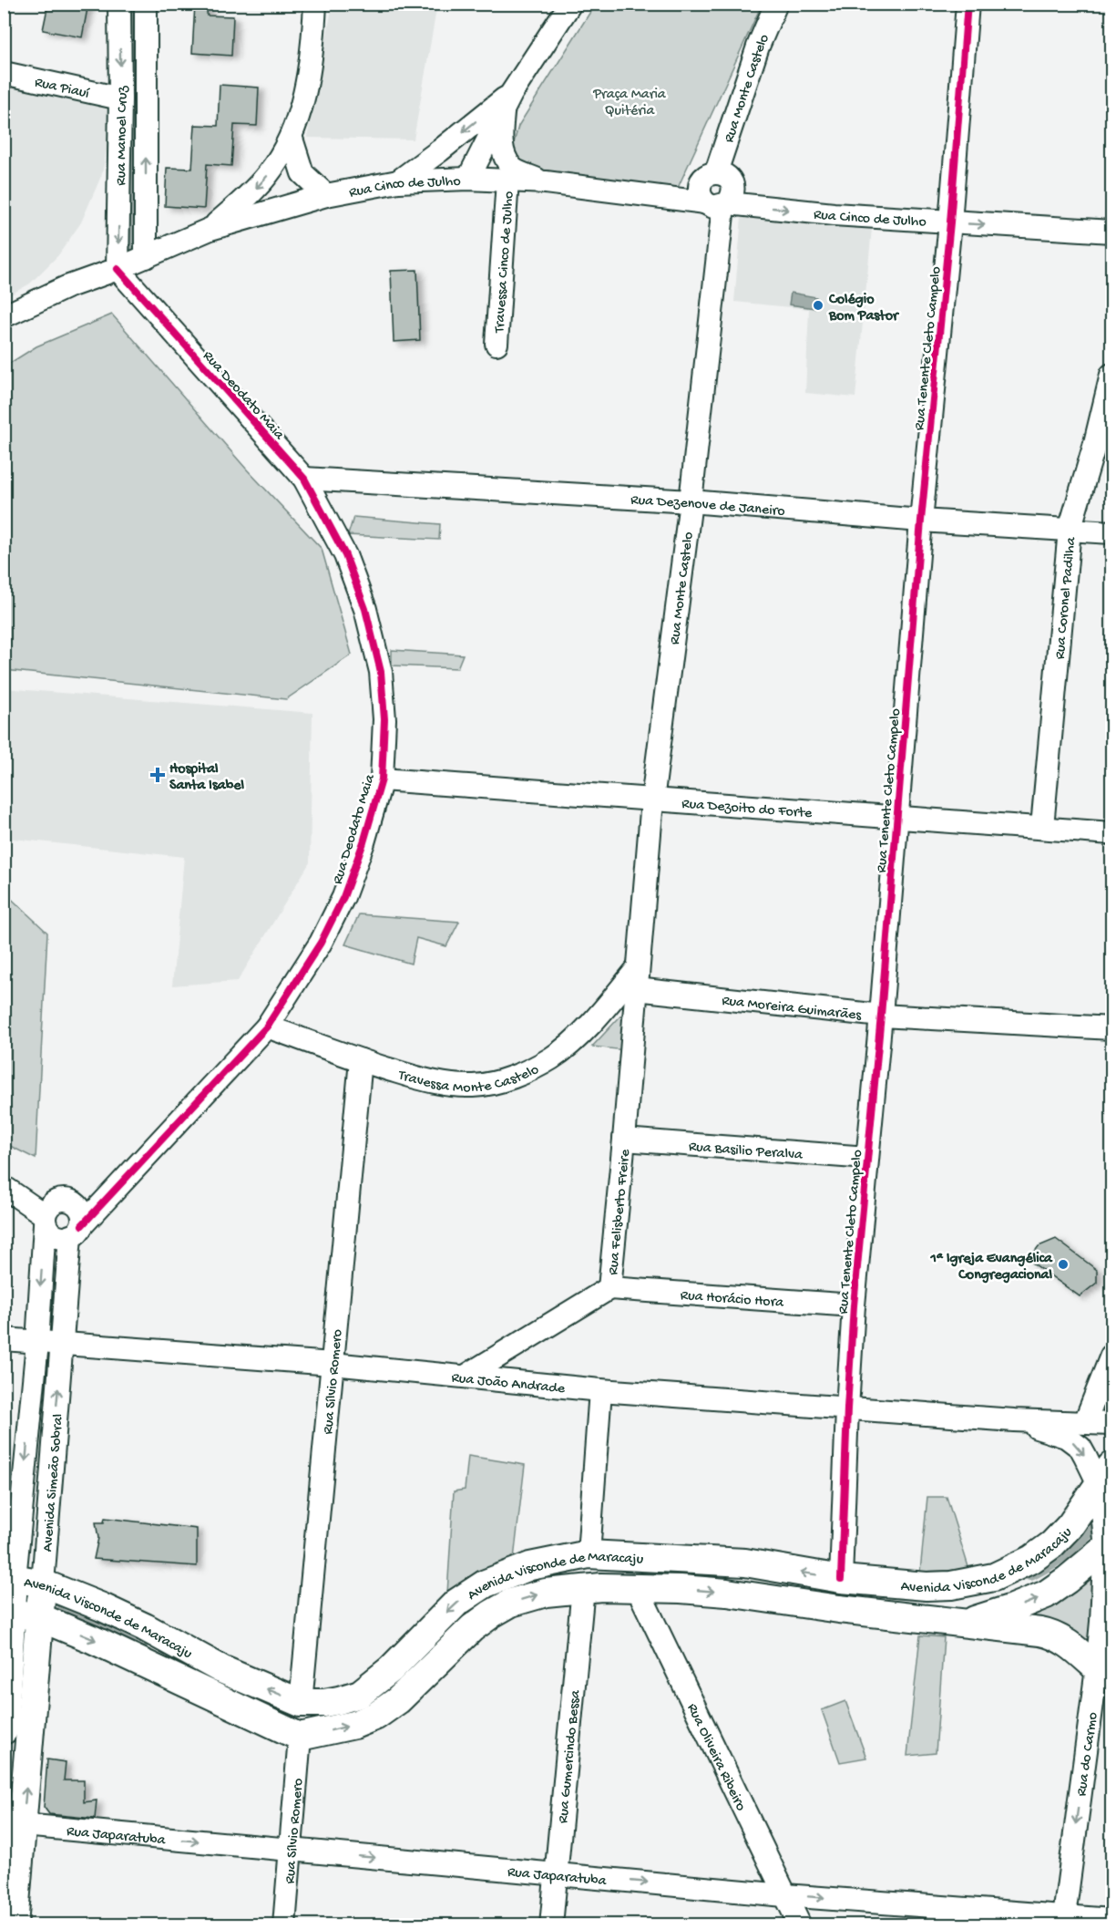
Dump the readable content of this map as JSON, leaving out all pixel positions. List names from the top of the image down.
{
  "streets": {
    "main road": ["Avenida Simeão Sobral", "Avenida Visconde de Maracaju"],
    "street": [
      "Rua Piauí",
      "Rua Monte Castelo",
      "Rua Manoel Cruz",
      "Rua Cinco de Julho",
      "Travessa Cinco de Julho",
      "Rua Tenente Cleto Campelo",
      "Rua Deodato Maia",
      "Rua Dezenove de Janeiro",
      "Rua Coronel Padilha",
      "Rua Dezoito do Forte",
      "Rua Moreira Guimarães",
      "Travessa Monte Castelo",
      "Rua Basilio Peralva",
      "Rua Felisberto Freire",
      "Rua Horácio Hora",
      "Rua João Andrade",
      "Rua Sílvio Romero",
      "Rua do Carmo",
      "Rua Oliveira Ribeiro",
      "Rua Gumercindo Bessa",
      "Rua Japaratuba"
    ]
  },
  "crossings": [
    ["Rua Piauí", "Rua Manoel Cruz"],
    ["Rua Monte Castelo", "Rua Cinco de Julho"],
    ["Rua Monte Castelo", "Rua Dezenove de Janeiro"],
    ["Rua Monte Castelo", "Rua Dezoito do Forte"],
    ["Rua Monte Castelo", "Rua Moreira Guimarães"],
    ["Rua Monte Castelo", "Travessa Monte Castelo"],
    ["Rua Monte Castelo", "Rua Felisberto Freire"],
    ["Rua Manoel Cruz", "Rua Cinco de Julho"],
    ["Rua Manoel Cruz", "Rua Deodato Maia"],
    ["Rua Cinco de Julho", "Travessa Cinco de Julho"],
    ["Rua Cinco de Julho", "Rua Tenente Cleto Campelo"],
    ["Rua Cinco de Julho", "Rua Deodato Maia"],
    ["Rua Tenente Cleto Campelo", "Rua Dezenove de Janeiro"],
    ["Rua Tenente Cleto Campelo", "Rua Dezoito do Forte"],
    ["Rua Tenente Cleto Campelo", "Rua Moreira Guimarães"],
    ["Rua Tenente Cleto Campelo", "Rua Basilio Peralva"],
    ["Rua Tenente Cleto Campelo", "Rua Horácio Hora"],
    ["Rua Tenente Cleto Campelo", "Rua João Andrade"],
    ["Rua Tenente Cleto Campelo", "Avenida Visconde de Maracaju"],
    ["Rua Deodato Maia", "Rua Dezenove de Janeiro"],
    ["Rua Deodato Maia", "Rua Dezoito do Forte"],
    ["Rua Deodato Maia", "Travessa Monte Castelo"],
    ["Rua Deodato Maia", "Avenida Simeão Sobral"],
    ["Rua Dezenove de Janeiro", "Rua Coronel Padilha"],
    ["Rua Coronel Padilha", "Rua Dezoito do Forte"],
    ["Rua Moreira Guimarães", "Travessa Monte Castelo"],
    ["Rua Moreira Guimarães", "Rua Felisberto Freire"],
    ["Travessa Monte Castelo", "Rua Felisberto Freire"],
    ["Travessa Monte Castelo", "Rua Sílvio Romero"],
    ["Rua Basilio Peralva", "Rua Felisberto Freire"],
    ["Rua Felisberto Freire", "Rua Horácio Hora"],
    ["Rua Felisberto Freire", "Rua João Andrade"],
    ["Rua João Andrade", "Rua Sílvio Romero"],
    ["Rua João Andrade", "Avenida Simeão Sobral"],
    ["Rua João Andrade", "Avenida Visconde de Maracaju"],
    ["Rua João Andrade", "Rua do Carmo"],
    ["Rua Sílvio Romero", "Avenida Visconde de Maracaju"],
    ["Rua Sílvio Romero", "Rua Japaratuba"],
    ["Avenida Simeão Sobral", "Avenida Visconde de Maracaju"],
    ["Avenida Simeão Sobral", "Rua Japaratuba"],
    ["Avenida Visconde de Maracaju", "Rua do Carmo"],
    ["Avenida Visconde de Maracaju", "Rua Oliveira Ribeiro"],
    ["Avenida Visconde de Maracaju", "Rua Gumercindo Bessa"],
    ["Rua do Carmo", "Rua Japaratuba"],
    ["Rua Oliveira Ribeiro", "Rua Japaratuba"],
    ["Rua Gumercindo Bessa", "Rua Japaratuba"]
  ],
  "one_way": ["Rua do Carmo", "Rua Japaratuba"],
  "parks": ["Praça Maria Quitéria"],
  "places": {
    "other": ["Colégio Bom Pastor", "1ª Igreja Evangélica Congregacional"],
    "health": ["Hospital Santa Isabel"]
  }
}
